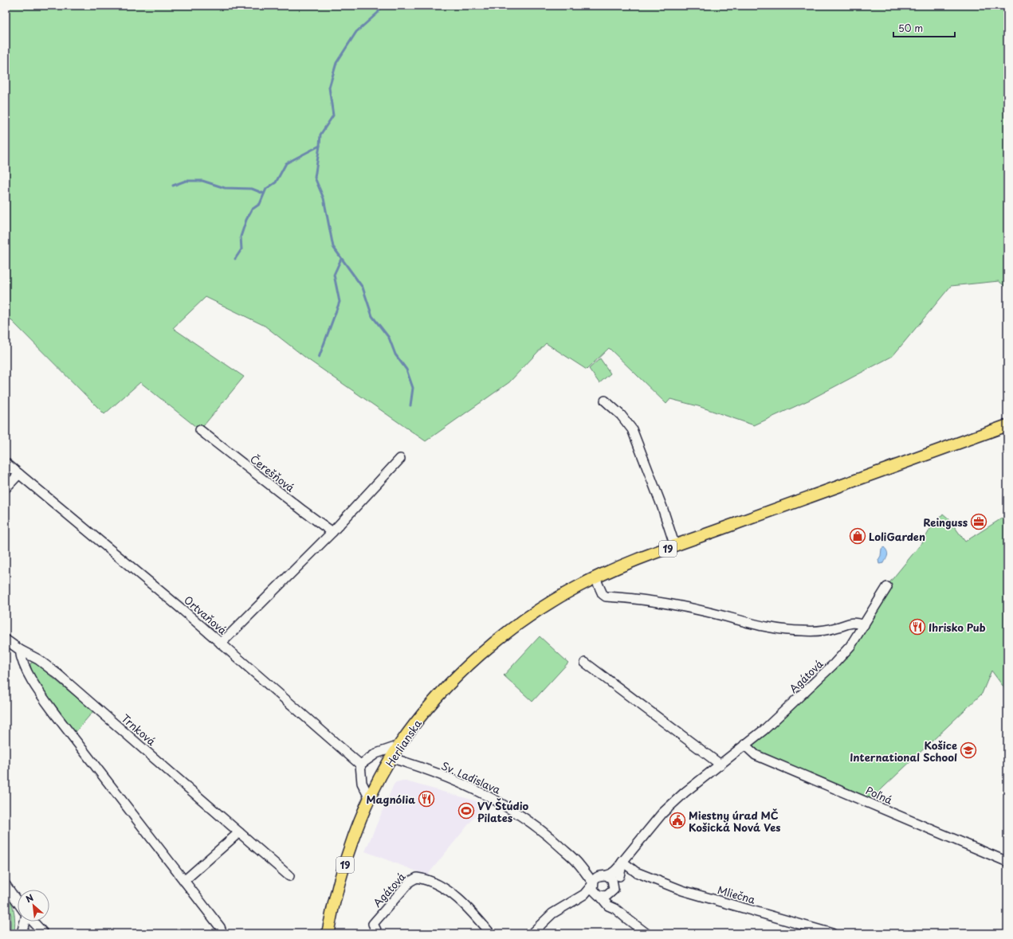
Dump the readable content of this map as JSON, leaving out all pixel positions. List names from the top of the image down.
{
  "streets": {
    "main road": ["19", "Herlianska"],
    "street": [
      "Čerešňová",
      "Ortvaňová",
      "Agátová",
      "Trnková",
      "Sv. Ladislava",
      "Poľná",
      "Mliečna"
    ]
  },
  "crossings": [
    ["19", "Herlianska"],
    ["Agátová", "Poľná"],
    ["Agátová", "Mliečna"],
    ["Herlianska", "Sv. Ladislava"]
  ],
  "places": {
    "office": ["Reinguss"],
    "shop": ["LoliGarden"],
    "restaurant": ["Ihrisko Pub", "Magnólia"],
    "school or university": ["Košice International School"],
    "sports": ["VV Štúdio Pilates"],
    "public building": ["Miestny úrad MČ Košická Nová Ves"]
  },
  "scale_bar": "50 m",
  "north": "top left"
}
